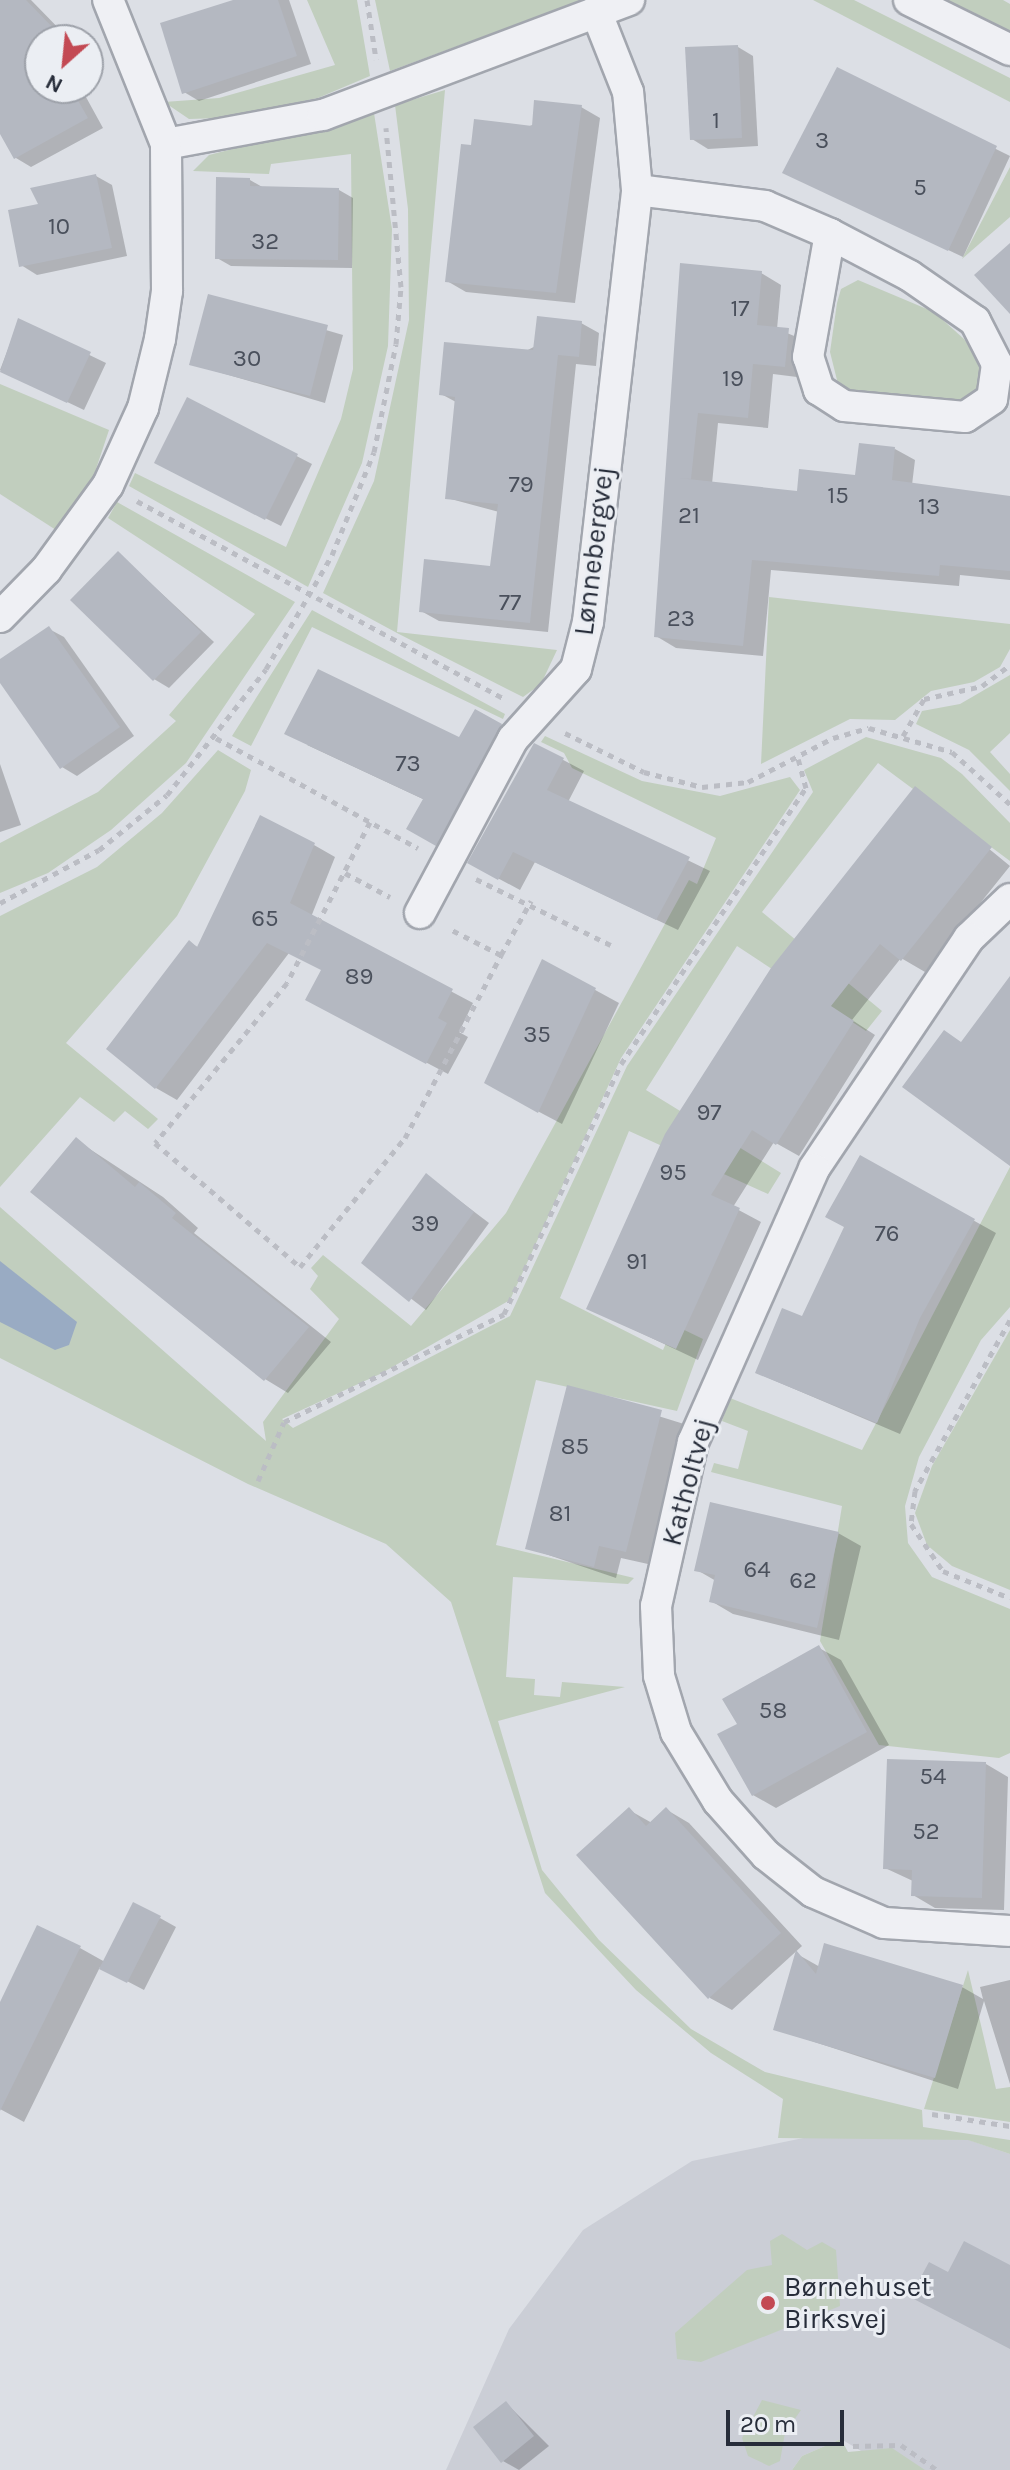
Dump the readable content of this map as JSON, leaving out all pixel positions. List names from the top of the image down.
{
  "streets": {
    "street": ["Lønnebergvej", "Katholtvej"]
  },
  "places": ["Børnehuset Birksvej"],
  "house_numbers": [
    "1",
    "3",
    "5",
    "10",
    "32",
    "17",
    "30",
    "19",
    "79",
    "15",
    "13",
    "21",
    "77",
    "23",
    "73",
    "65",
    "89",
    "35",
    "97",
    "95",
    "39",
    "76",
    "91",
    "85",
    "81",
    "64",
    "62",
    "58",
    "54",
    "52"
  ],
  "scale_bar": "20 m",
  "north": "bottom left"
}
